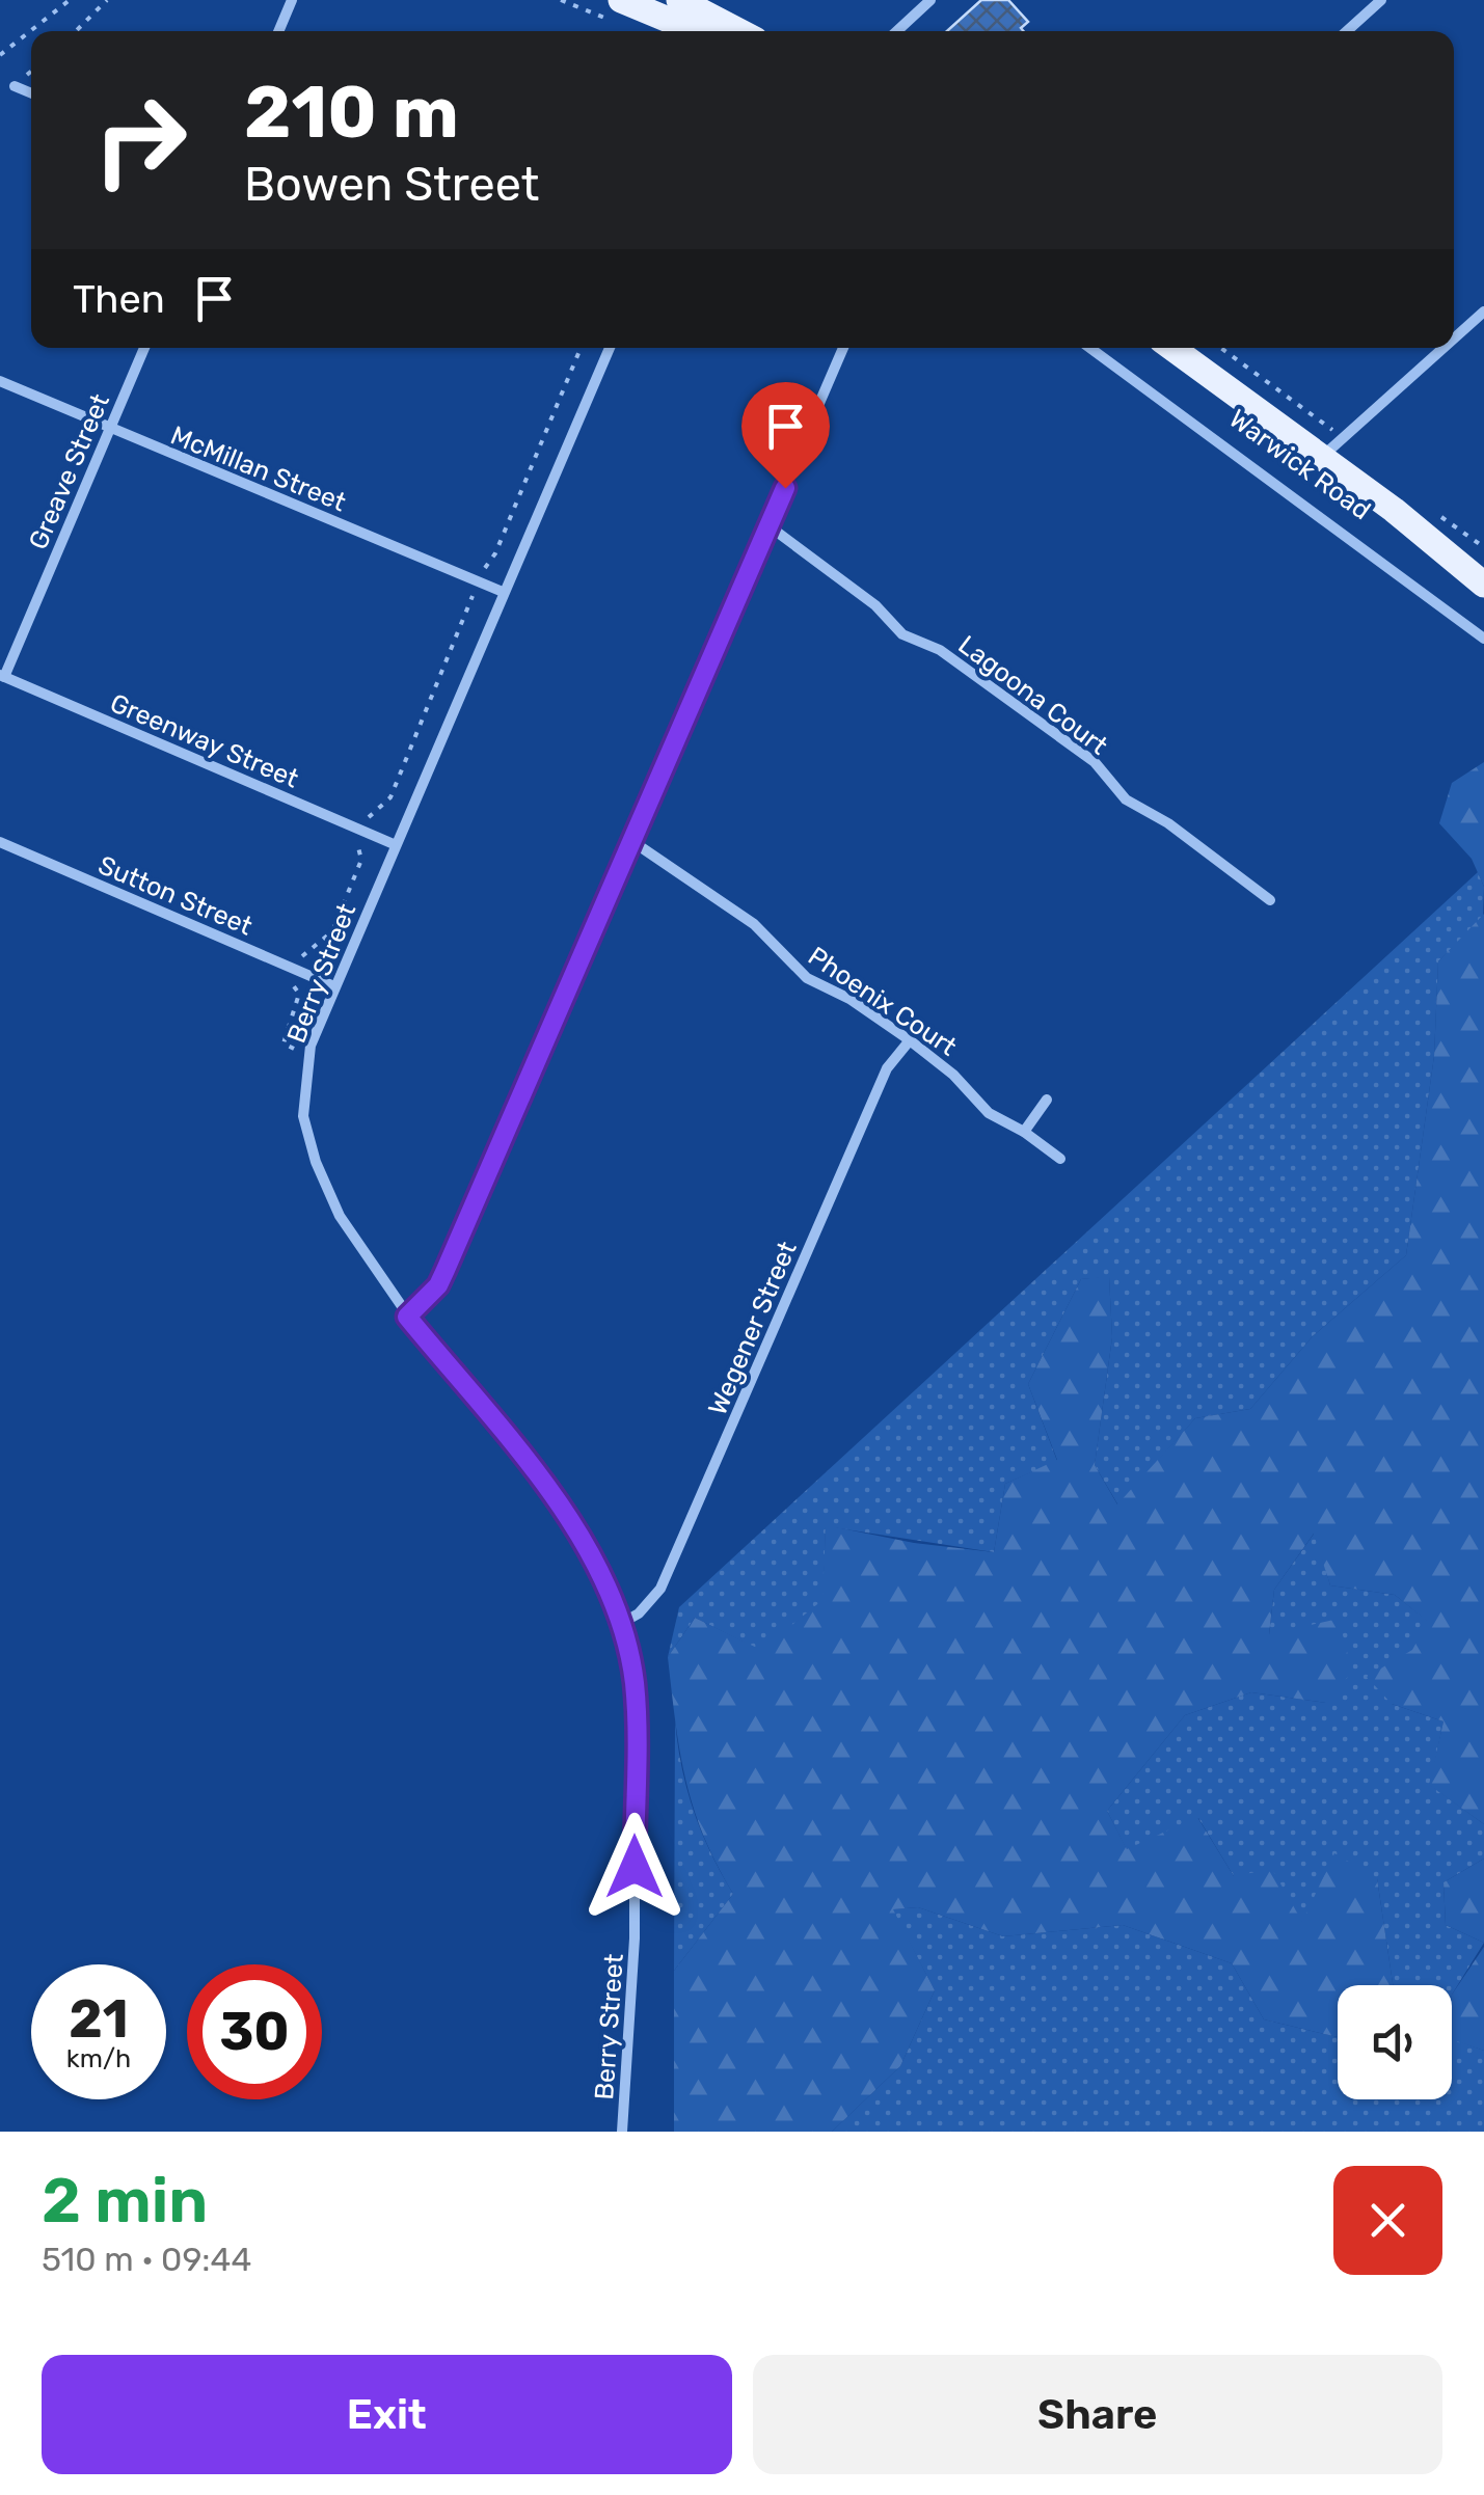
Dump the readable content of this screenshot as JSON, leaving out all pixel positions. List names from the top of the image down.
{
  "streets": {
    "main road": ["Warwick Road"],
    "street": [
      "McMillan Street",
      "Greave Street",
      "Lagoona Court",
      "Greenway Street",
      "Sutton Street",
      "Berry Street",
      "Phoenix Court",
      "Wegener Street"
    ]
  },
  "crossings": [
    ["McMillan Street", "Greave Street"],
    ["McMillan Street", "Berry Street"],
    ["Greave Street", "Greenway Street"],
    ["Greenway Street", "Berry Street"],
    ["Sutton Street", "Berry Street"],
    ["Berry Street", "Wegener Street"],
    ["Phoenix Court", "Wegener Street"]
  ],
  "page": {
    "turn": ["210 m", "Bowen Street"],
    "then": "Then",
    "speed": "21 km/h",
    "limit": "30",
    "heading": ["2 min", "510 m · 09:44"],
    "buttons": ["Exit", "Share"]
  }
}
